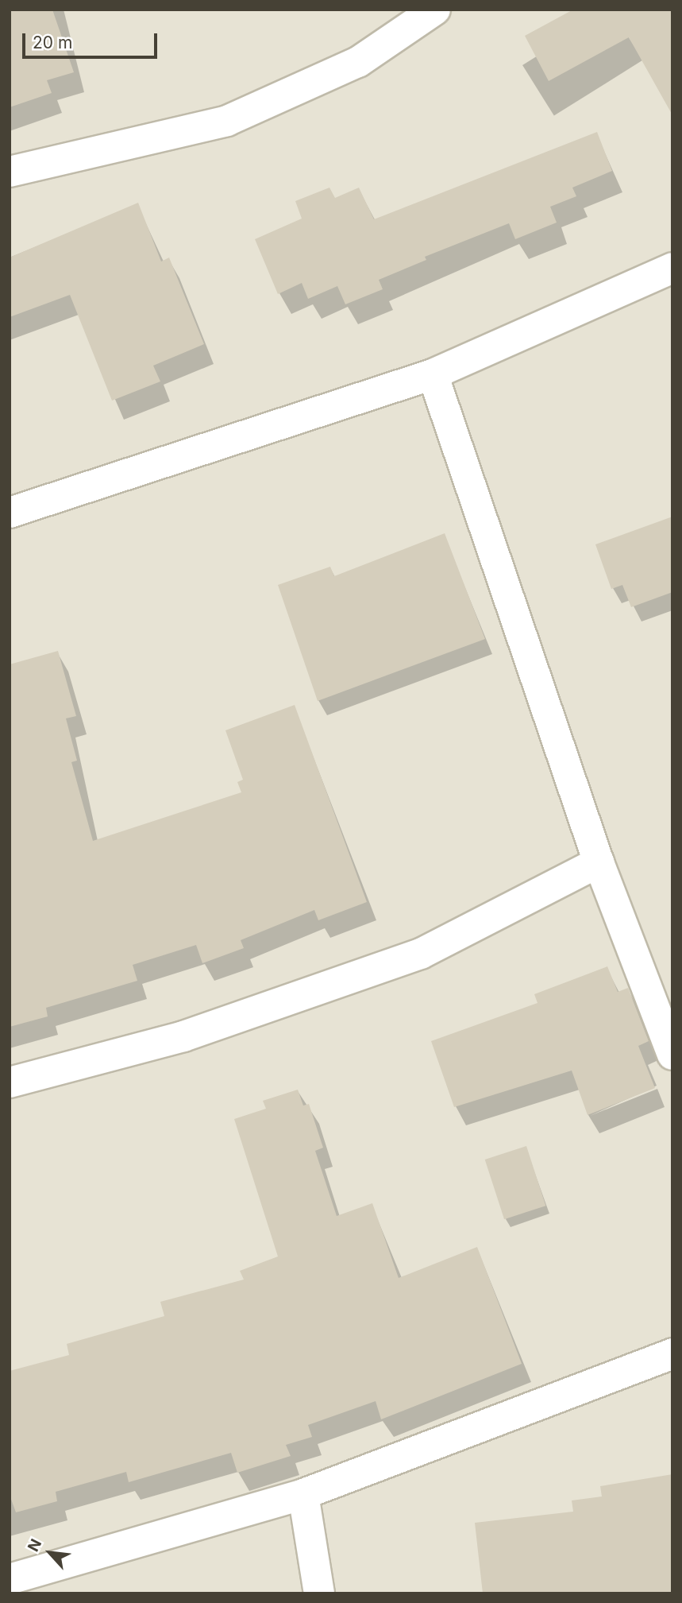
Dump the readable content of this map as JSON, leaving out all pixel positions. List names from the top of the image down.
{
  "scale_bar": "20 m",
  "north": "top left"
}
